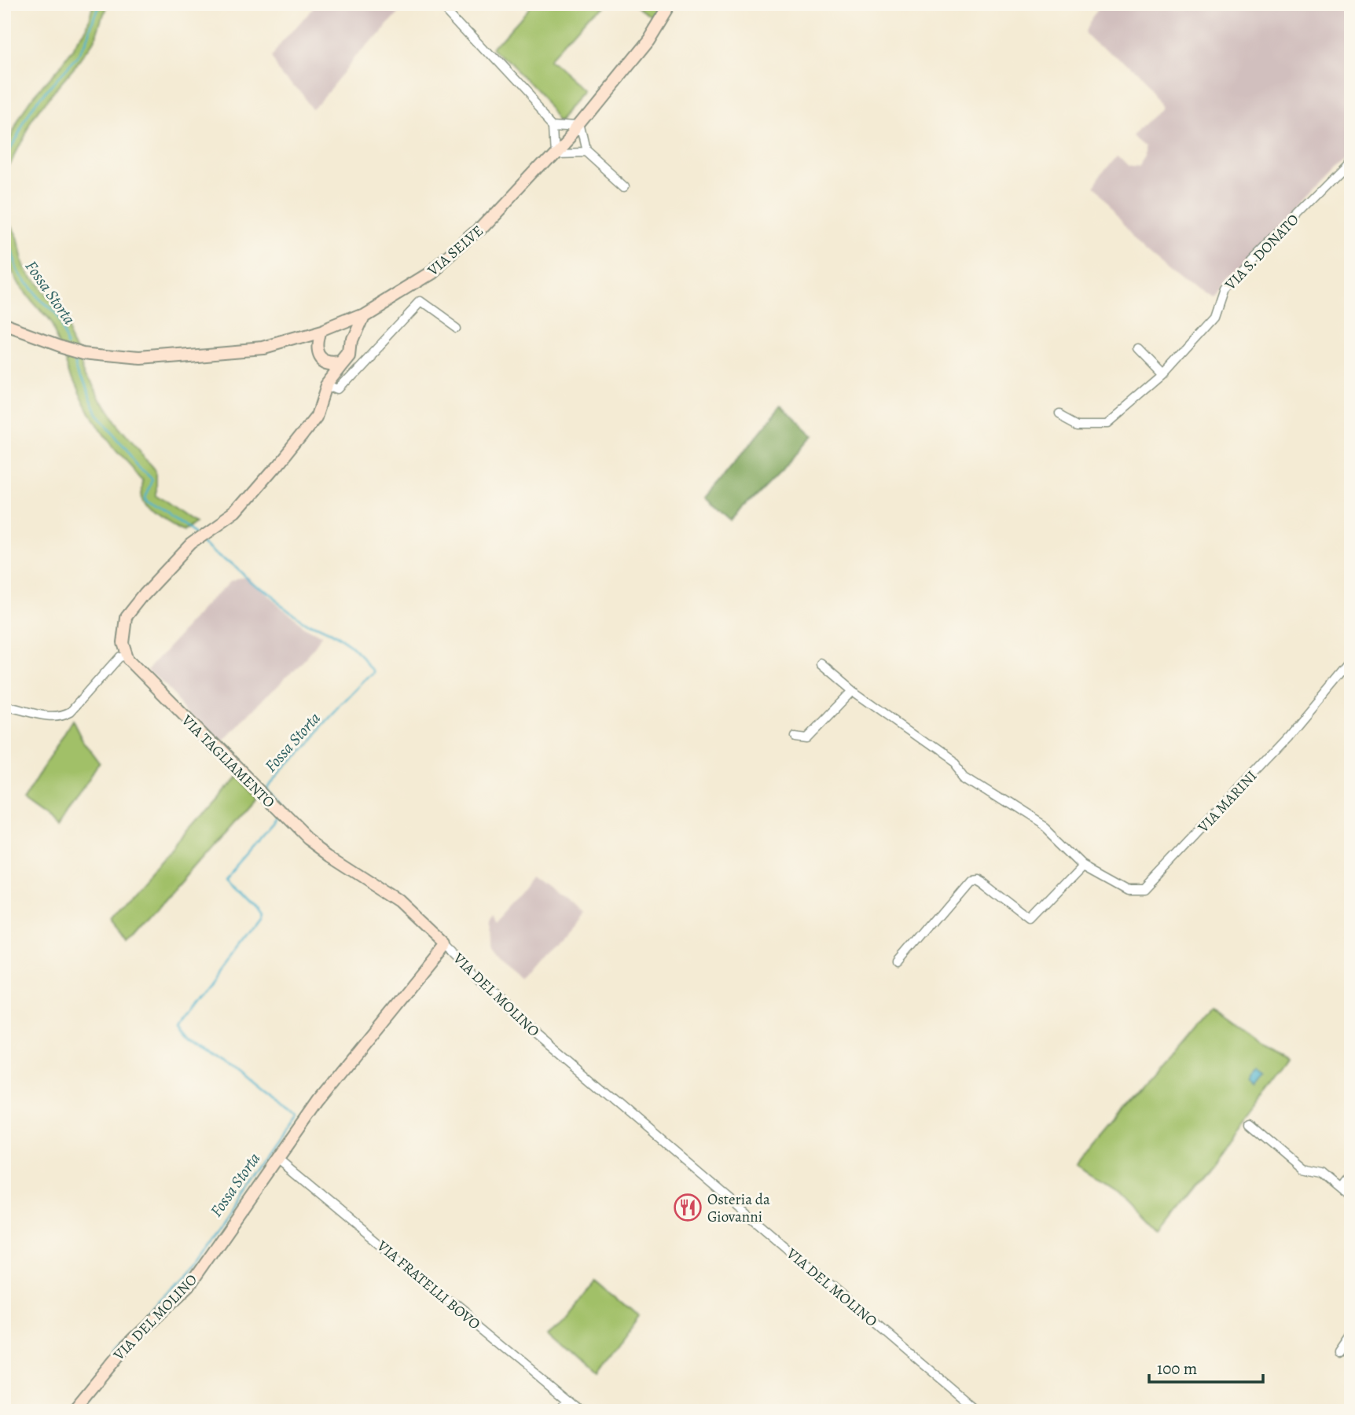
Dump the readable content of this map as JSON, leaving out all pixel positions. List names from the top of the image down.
{
  "streets": {
    "street": [
      "VIA SELVE",
      "VIA S. DONATO",
      "VIA TAGLIAMENTO",
      "VIA MARINI",
      "VIA DEL MOLINO",
      "VIA FRATELLI BOVO"
    ]
  },
  "crossings": [
    ["VIA TAGLIAMENTO", "VIA DEL MOLINO"],
    ["VIA DEL MOLINO", "VIA FRATELLI BOVO"]
  ],
  "water": ["Fossa Storta"],
  "places": {
    "restaurant": ["Osteria da Giovanni"]
  },
  "scale_bar": "100 m"
}
